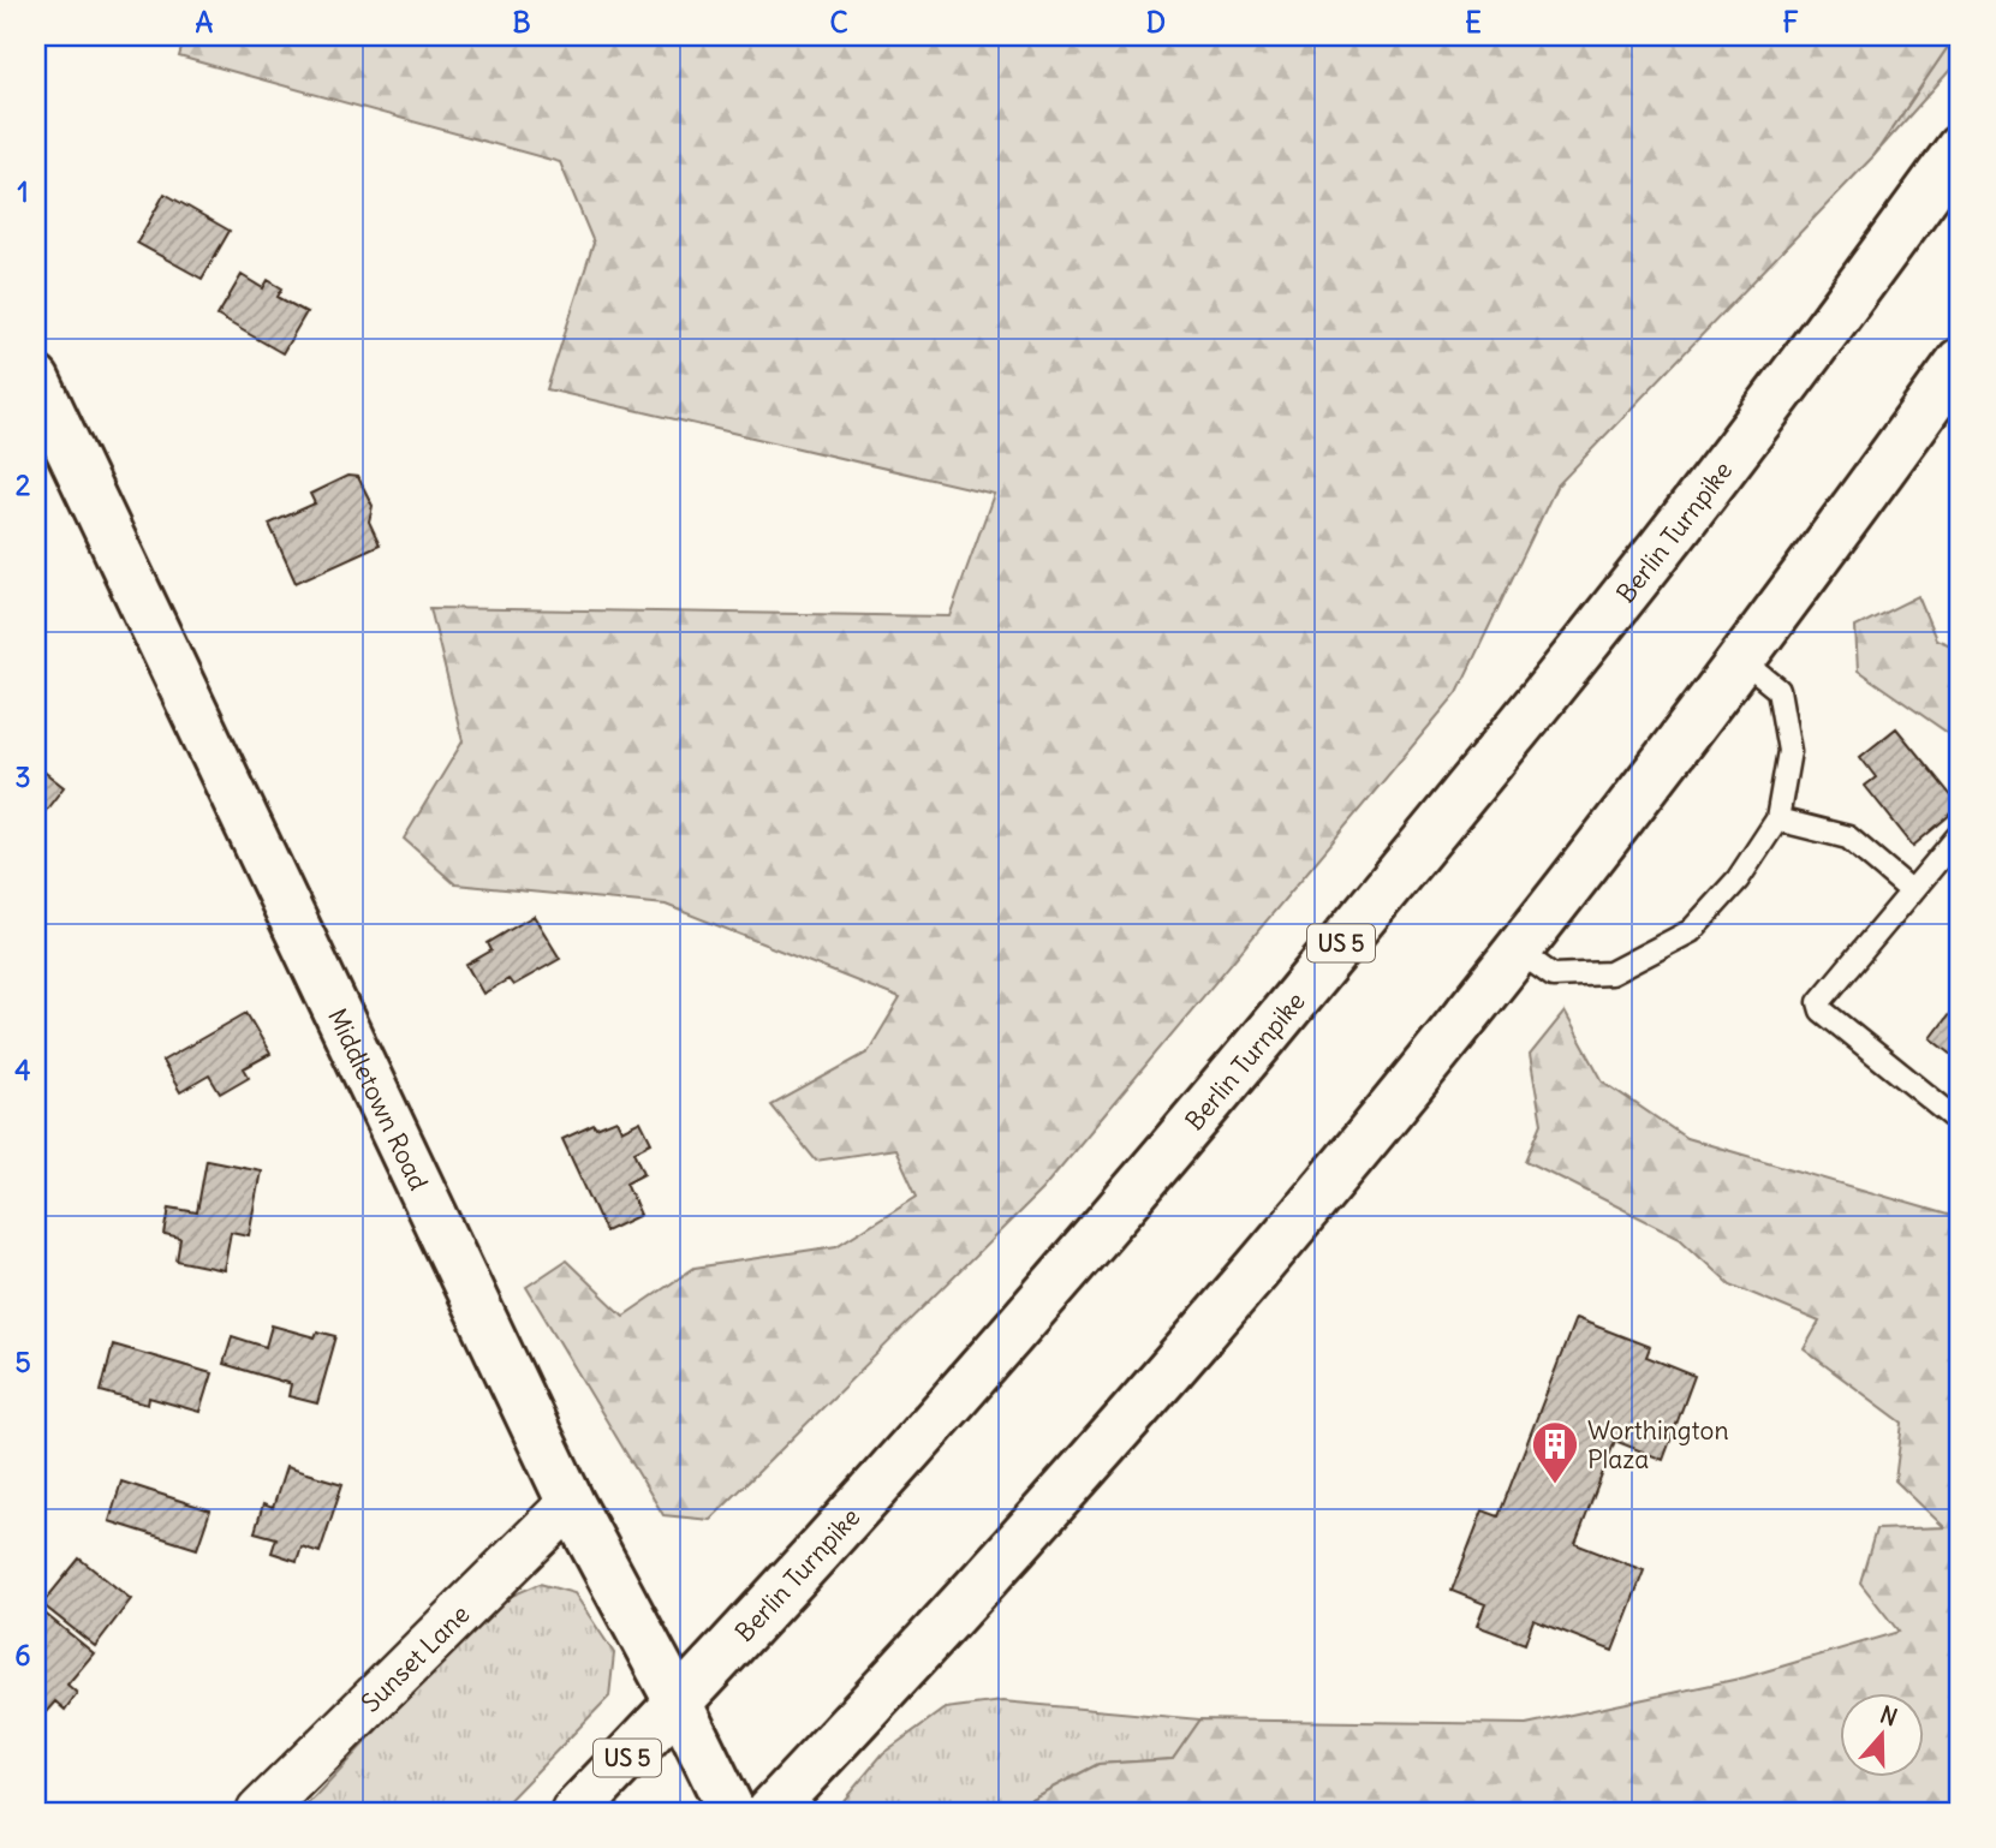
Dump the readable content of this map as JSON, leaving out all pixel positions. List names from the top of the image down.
{
  "streets": {
    "main road": ["Berlin Turnpike", "US 5", "Middletown Road"],
    "street": ["Sunset Lane"]
  },
  "crossings": [
    ["Berlin Turnpike", "Middletown Road"],
    ["Middletown Road", "Sunset Lane"]
  ],
  "places": {
    "building": ["Worthington Plaza"]
  },
  "north": "top",
  "grid": {
    "columns": [
      "A",
      "B",
      "C",
      "D",
      "E",
      "F"
    ],
    "rows": [
      "1",
      "2",
      "3",
      "4",
      "5",
      "6"
    ]
  }
}
